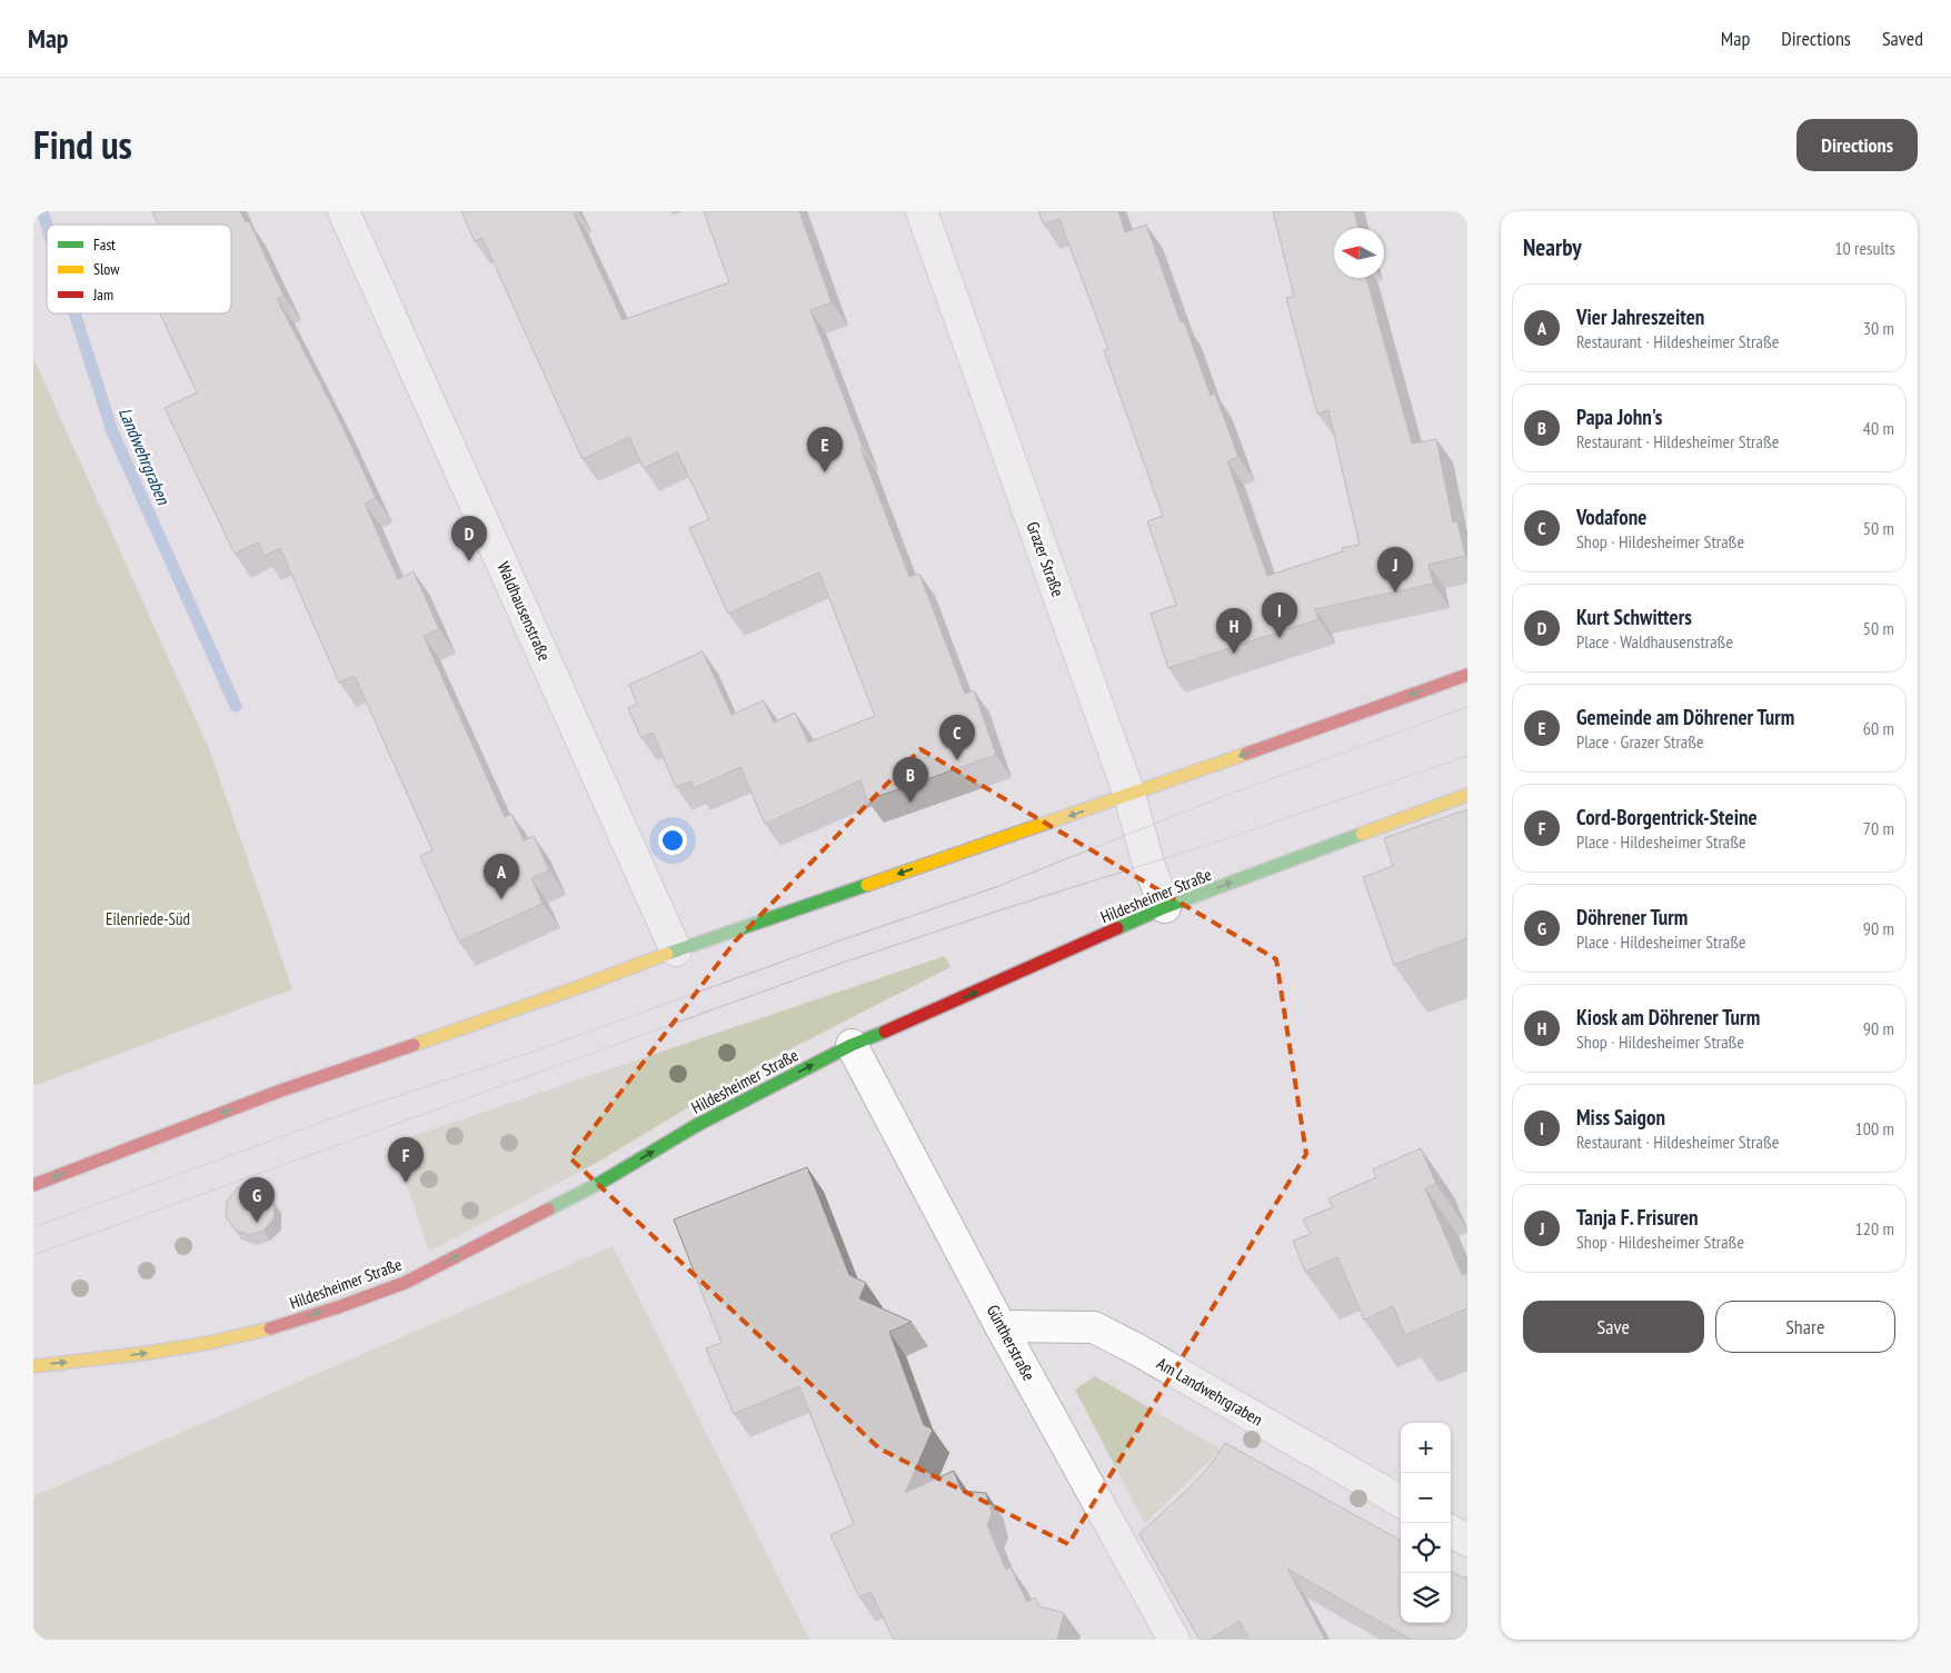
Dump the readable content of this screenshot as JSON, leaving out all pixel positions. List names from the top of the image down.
{
  "streets": {
    "main road": ["Hildesheimer Straße"],
    "street": [
      "Grazer Straße",
      "Waldhausenstraße",
      "Güntherstraße",
      "Am Landwehrgraben"
    ]
  },
  "crossings": [
    ["Grazer Straße", "Hildesheimer Straße"],
    ["Hildesheimer Straße", "Güntherstraße"],
    ["Güntherstraße", "Am Landwehrgraben"]
  ],
  "one_way": ["Hildesheimer Straße"],
  "water": ["Landwehrgraben"],
  "parks": ["Eilenriede-Süd"],
  "legend": ["Fast", "Slow", "Jam"],
  "north": "left",
  "page": {
    "header": "Map",
    "nav": ["Map", "Directions", "Saved"],
    "title": "Find us",
    "buttons": [
      "Directions",
      ["Save", "Share"]
    ],
    "heading": ["Nearby", "10 results"],
    "list": [
      {
        "mark": "A",
        "name": "Vier Jahreszeiten",
        "note": "Restaurant · Hildesheimer Straße",
        "value": "30 m"
      },
      {
        "mark": "B",
        "name": "Papa John's",
        "note": "Restaurant · Hildesheimer Straße",
        "value": "40 m"
      },
      {
        "mark": "C",
        "name": "Vodafone",
        "note": "Shop · Hildesheimer Straße",
        "value": "50 m"
      },
      {
        "mark": "D",
        "name": "Kurt Schwitters",
        "note": "Place · Waldhausenstraße",
        "value": "50 m"
      },
      {
        "mark": "E",
        "name": "Gemeinde am Döhrener Turm",
        "note": "Place · Grazer Straße",
        "value": "60 m"
      },
      {
        "mark": "F",
        "name": "Cord-Borgentrick-Steine",
        "note": "Place · Hildesheimer Straße",
        "value": "70 m"
      },
      {
        "mark": "G",
        "name": "Döhrener Turm",
        "note": "Place · Hildesheimer Straße",
        "value": "90 m"
      },
      {
        "mark": "H",
        "name": "Kiosk am Döhrener Turm",
        "note": "Shop · Hildesheimer Straße",
        "value": "90 m"
      },
      {
        "mark": "I",
        "name": "Miss Saigon",
        "note": "Restaurant · Hildesheimer Straße",
        "value": "100 m"
      },
      {
        "mark": "J",
        "name": "Tanja F. Frisuren",
        "note": "Shop · Hildesheimer Straße",
        "value": "120 m"
      }
    ],
    "pins": [
      "E",
      "D",
      "J",
      "I",
      "H",
      "C",
      "B",
      "A",
      "F",
      "G"
    ],
    "map_buttons": ["+", "−"]
  }
}
